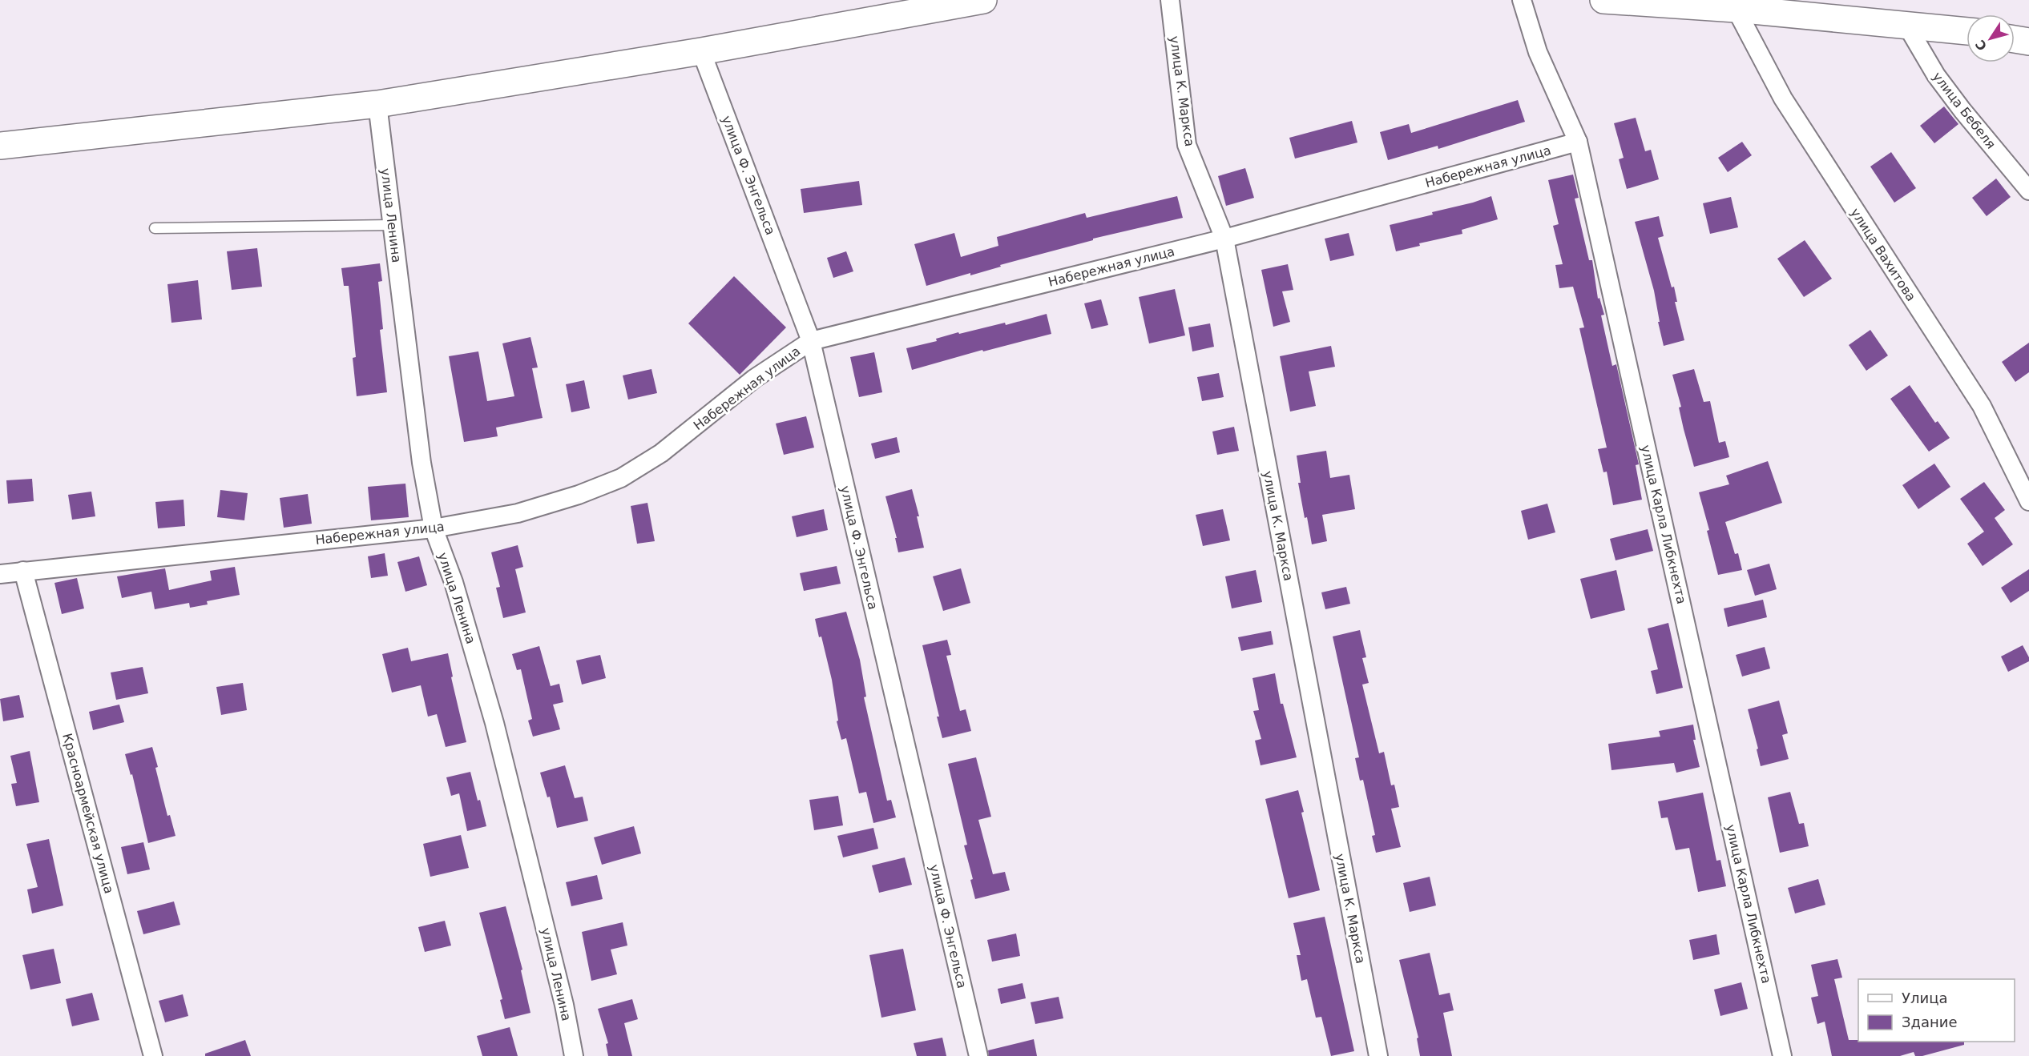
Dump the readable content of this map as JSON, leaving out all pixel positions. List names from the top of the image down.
{
  "streets": {
    "street": [
      "улица К. Маркса",
      "улица Бебеля",
      "Набережная улица",
      "улица Ф. Энгельса",
      "улица Ленина",
      "улица Вахитова",
      "улица Карла Либкнехта",
      "Красноармейская улица"
    ]
  },
  "crossings": [
    ["улица К. Маркса", "Набережная улица"],
    ["Набережная улица", "улица Ф. Энгельса"],
    ["Набережная улица", "улица Ленина"],
    ["Набережная улица", "улица Карла Либкнехта"],
    ["Набережная улица", "Красноармейская улица"]
  ],
  "legend": ["Улица", "Здание"],
  "north": "bottom left"
}
